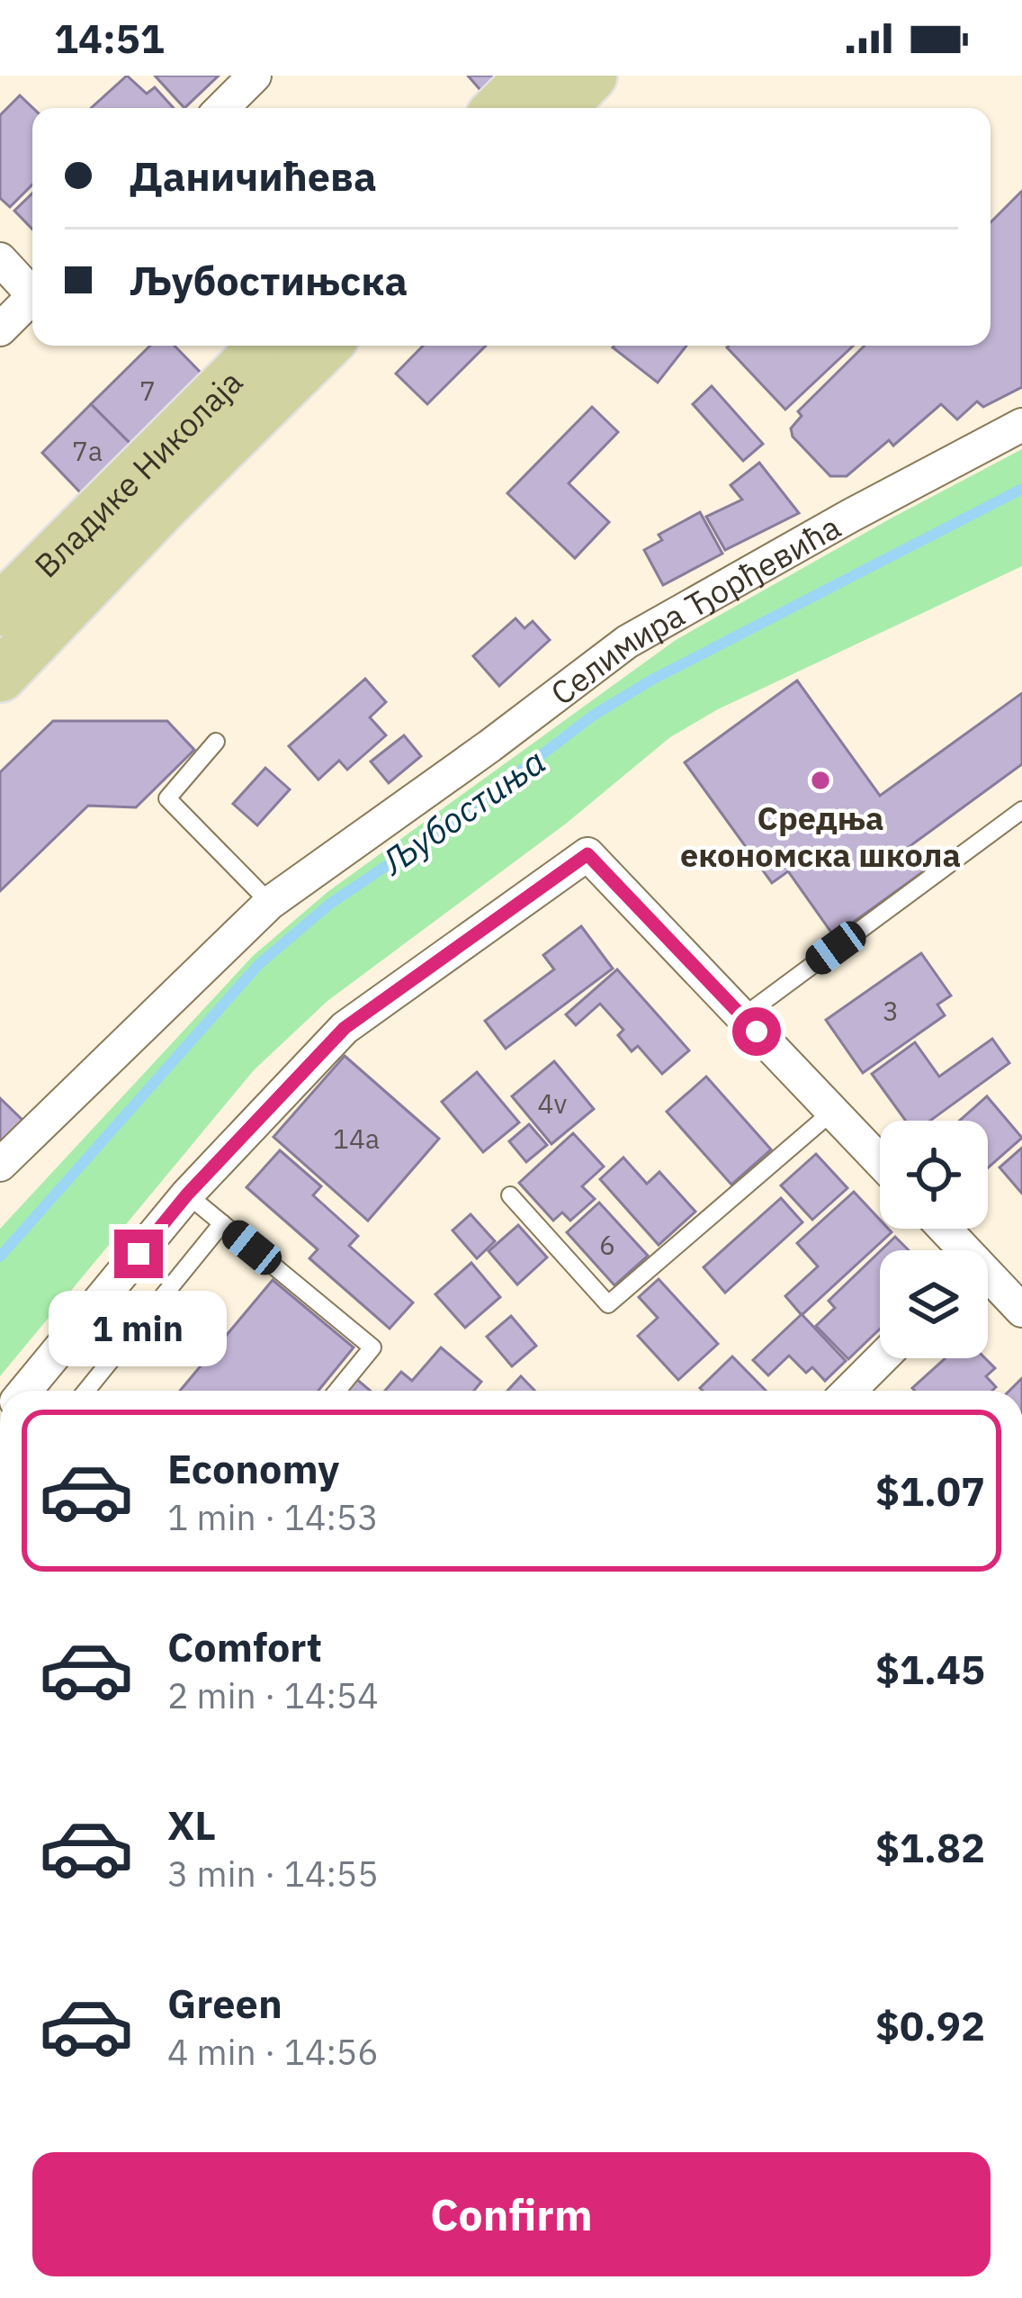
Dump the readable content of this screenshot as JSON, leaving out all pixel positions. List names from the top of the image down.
{
  "streets": {
    "main road": ["Владике Николаја"],
    "street": ["Селимира Ђорђевића"]
  },
  "water": ["Љубостиња"],
  "places": ["Средња економска школа"],
  "house_numbers": [
    "7",
    "7a",
    "3",
    "4v",
    "14a",
    "6"
  ],
  "page": {
    "status": "14:51",
    "banner": ["Даничићева", "Љубостињска"],
    "bubble": "1 min",
    "list": [
      {
        "name": "Economy",
        "note": "1 min · 14:53",
        "value": "$1.07"
      },
      {
        "name": "Comfort",
        "note": "2 min · 14:54",
        "value": "$1.45"
      },
      {
        "name": "XL",
        "note": "3 min · 14:55",
        "value": "$1.82"
      },
      {
        "name": "Green",
        "note": "4 min · 14:56",
        "value": "$0.92"
      }
    ],
    "buttons": "Confirm"
  }
}
